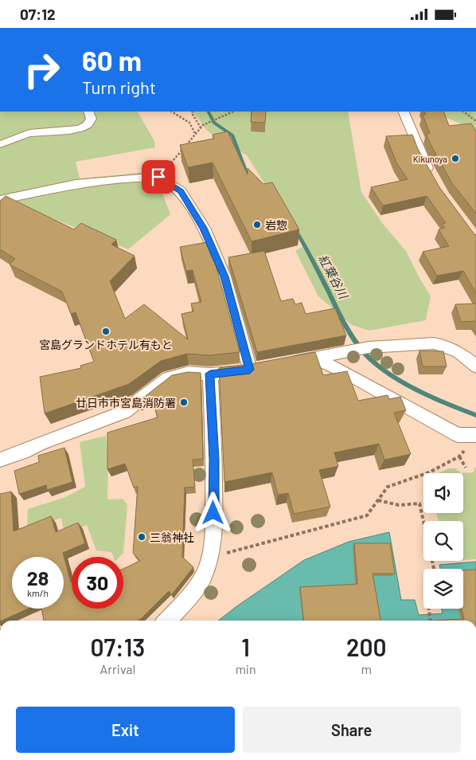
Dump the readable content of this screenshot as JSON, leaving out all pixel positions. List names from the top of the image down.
{
  "water": ["紅葉谷川"],
  "places": [
    "Kikunoya",
    "岩惣",
    "宮島グランドホテル有もと",
    "廿日市市宮島消防署",
    "三翁神社"
  ],
  "page": {
    "status": "07:12",
    "turn": ["60 m", "Turn right"],
    "speed": "28 km/h",
    "limit": "30",
    "eta": [
      "07:13",
      "Arrival",
      "1",
      "min",
      "200",
      "m"
    ],
    "buttons": ["Exit", "Share"]
  }
}
